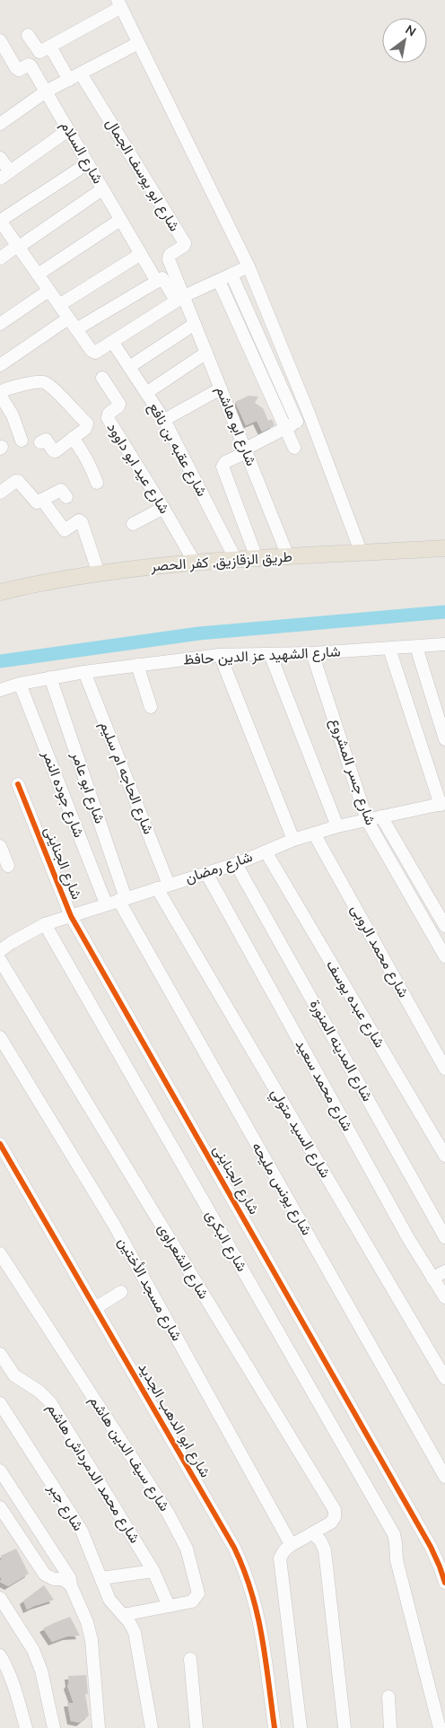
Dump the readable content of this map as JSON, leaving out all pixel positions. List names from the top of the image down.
{
  "streets": {
    "main road": ["طريق الزقازيق, كفر الحصر"],
    "street": [
      "شارع السلام",
      "شارع ابو يوسف الجمال",
      "شارع ابو هاشم",
      "شارع عقبه بن نافع",
      "شارع عيد ابو داوود",
      "شارع الشهيد عز الدين حافظ",
      "شارع جسر المشروع",
      "شارع الحاجه ام سليم",
      "شارع ابو عامر",
      "شارع جوده النمر",
      "شارع الجناينى",
      "شارع رمضان",
      "شارع محمد الروبى",
      "شارع عبده يوسف",
      "شارع المدينه المنورة",
      "شارع محمد سعيد",
      "شارع السيد متولي",
      "شارع يونس مليحه",
      "شارع البكرى",
      "شارع الشعراوى",
      "شارع مسجد الأختين",
      "شارع ابو الدهب الجديد",
      "شارع سيف الدين هاشم",
      "شارع محمد الدمرداش هاشم",
      "شارع جبر"
    ]
  },
  "crossings": [
    ["شارع ابو يوسف الجمال", "شارع ابو هاشم"],
    ["شارع ابو هاشم", "طريق الزقازيق, كفر الحصر"],
    ["شارع عقبه بن نافع", "طريق الزقازيق, كفر الحصر"],
    ["شارع عيد ابو داوود", "طريق الزقازيق, كفر الحصر"],
    ["شارع الشهيد عز الدين حافظ", "شارع جسر المشروع"],
    ["شارع الشهيد عز الدين حافظ", "شارع الحاجه ام سليم"],
    ["شارع الشهيد عز الدين حافظ", "شارع ابو عامر"],
    ["شارع الشهيد عز الدين حافظ", "شارع جوده النمر"],
    ["شارع جسر المشروع", "شارع رمضان"],
    ["شارع الحاجه ام سليم", "شارع رمضان"],
    ["شارع الحاجه ام سليم", "شارع السيد متولي"],
    ["شارع ابو عامر", "شارع رمضان"],
    ["شارع ابو عامر", "شارع يونس مليحه"],
    ["شارع جوده النمر", "شارع رمضان"],
    ["شارع الجناينى", "شارع رمضان"],
    ["شارع رمضان", "شارع محمد الروبى"],
    ["شارع رمضان", "شارع عبده يوسف"],
    ["شارع رمضان", "شارع المدينه المنورة"],
    ["شارع رمضان", "شارع محمد سعيد"],
    ["شارع رمضان", "شارع السيد متولي"],
    ["شارع رمضان", "شارع يونس مليحه"],
    ["شارع رمضان", "شارع البكرى"],
    ["شارع الشعراوى", "شارع مسجد الأختين"],
    ["شارع سيف الدين هاشم", "شارع محمد الدمرداش هاشم"],
    ["شارع سيف الدين هاشم", "شارع جبر"]
  ],
  "north": "top right"
}
